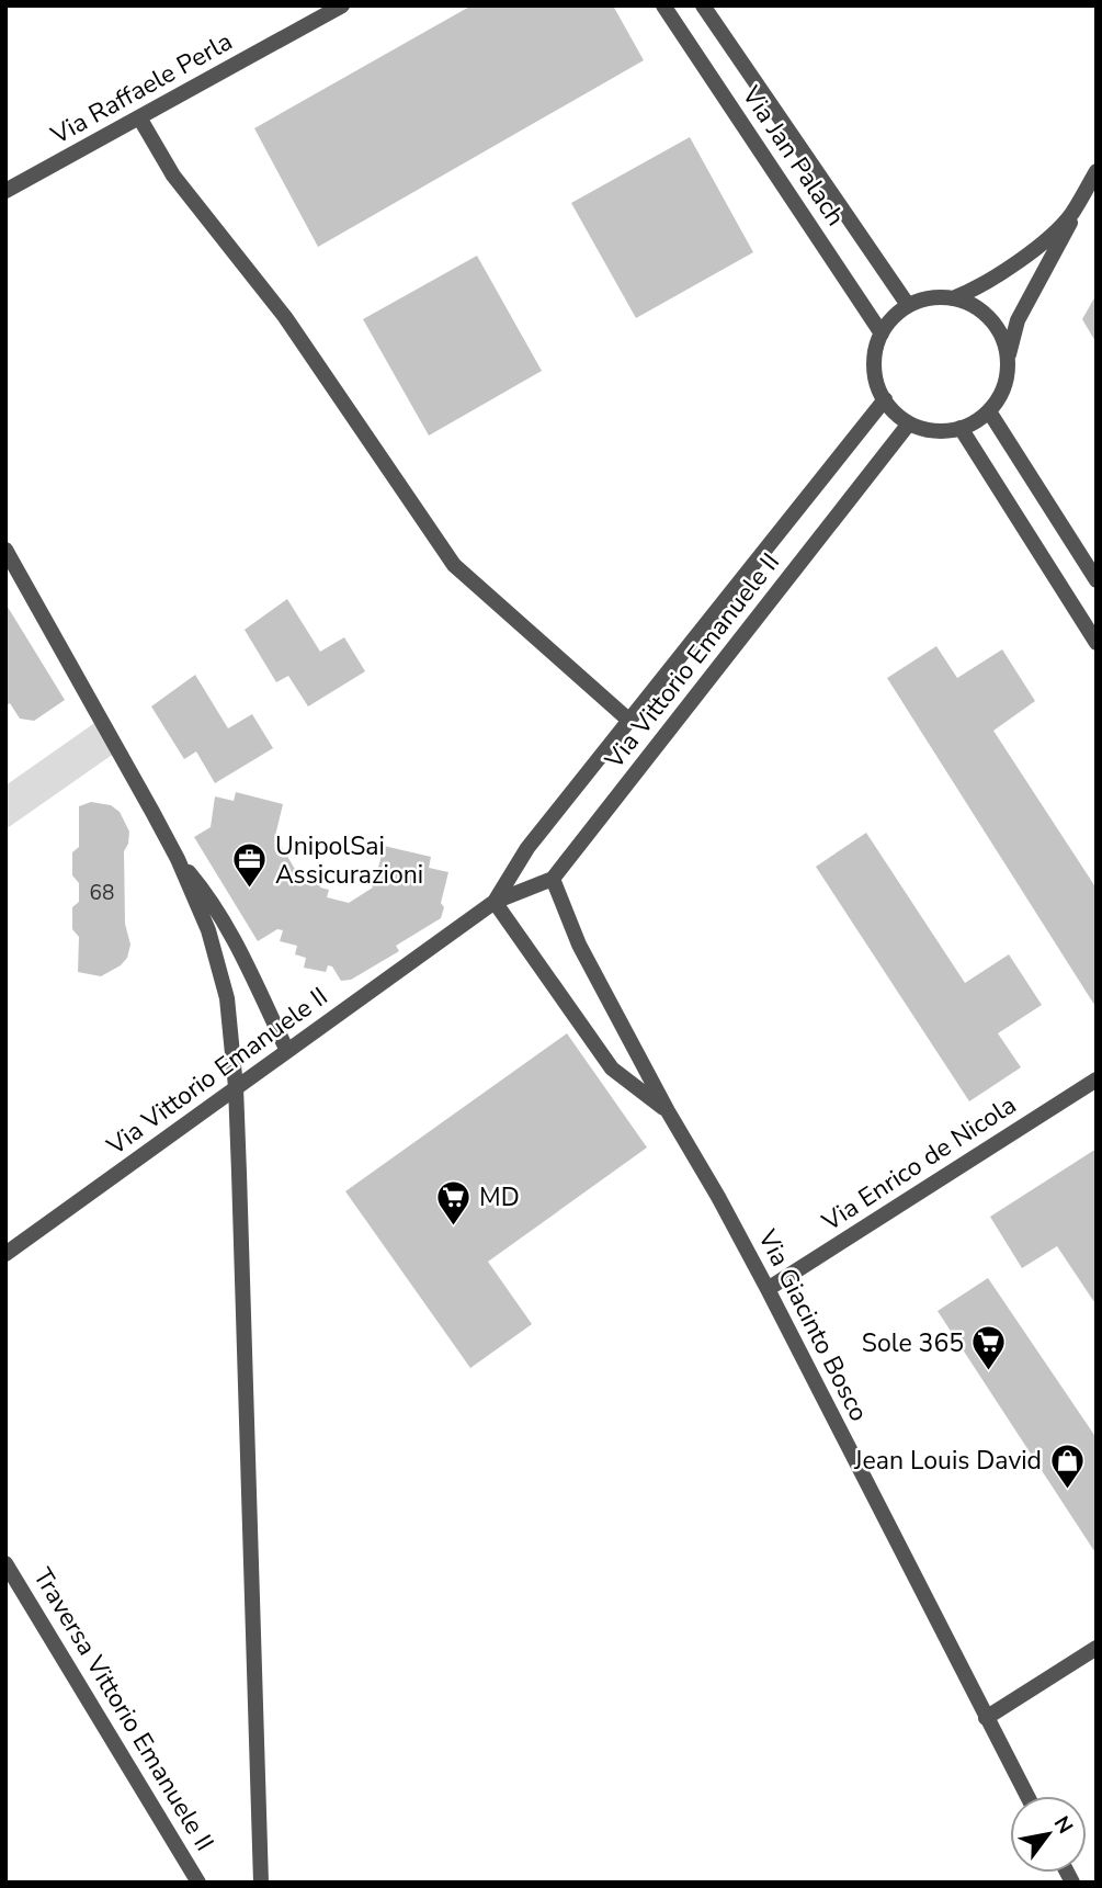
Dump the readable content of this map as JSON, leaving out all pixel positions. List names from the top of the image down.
{
  "streets": {
    "street": [
      "Via Raffaele Perla",
      "Via Jan Palach",
      "Via Vittorio Emanuele II",
      "Via Enrico de Nicola",
      "Via Giacinto Bosco",
      "Traversa Vittorio Emanuele II"
    ]
  },
  "crossings": [
    ["Via Jan Palach", "Via Vittorio Emanuele II"],
    ["Via Vittorio Emanuele II", "Via Giacinto Bosco"],
    ["Via Enrico de Nicola", "Via Giacinto Bosco"]
  ],
  "places": {
    "office": ["UnipolSai Assicurazioni"],
    "supermarket": ["MD", "Sole 365"],
    "shop": ["Jean Louis David"]
  },
  "house_numbers": ["68"],
  "north": "top right"
}
